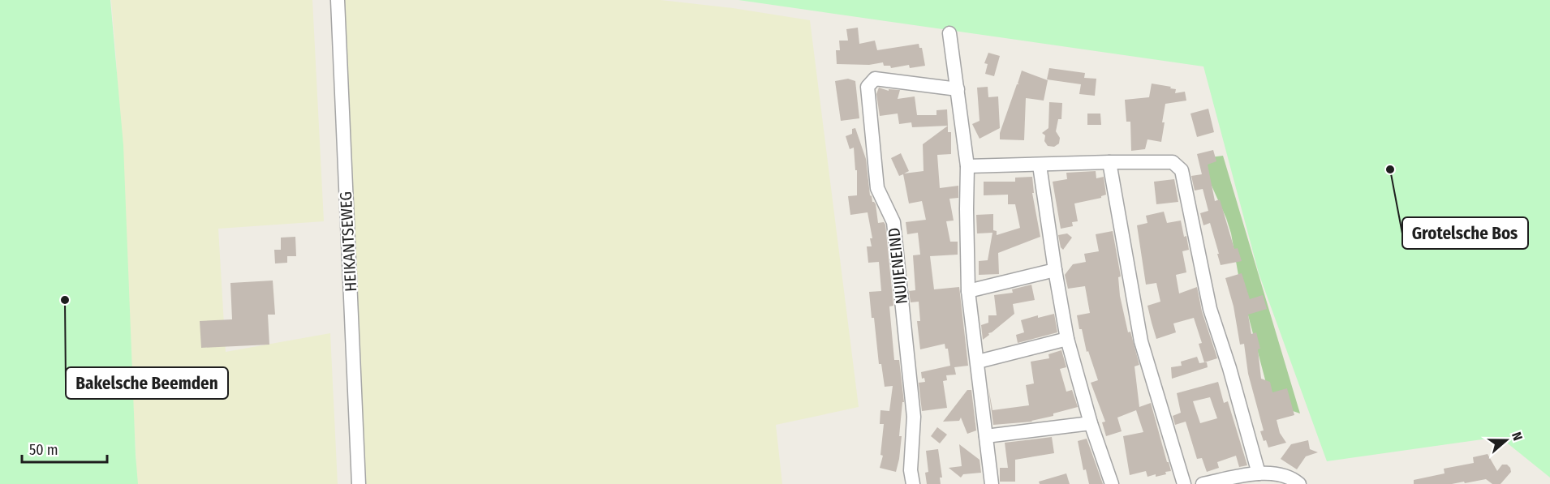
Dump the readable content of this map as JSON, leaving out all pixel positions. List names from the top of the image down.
{
  "streets": {
    "street": ["HEIKANTSEWEG", "NUIJENEIND"]
  },
  "places": ["Grotelsche Bos", "Bakelsche Beemden"],
  "scale_bar": "50 m",
  "north": "right"
}
